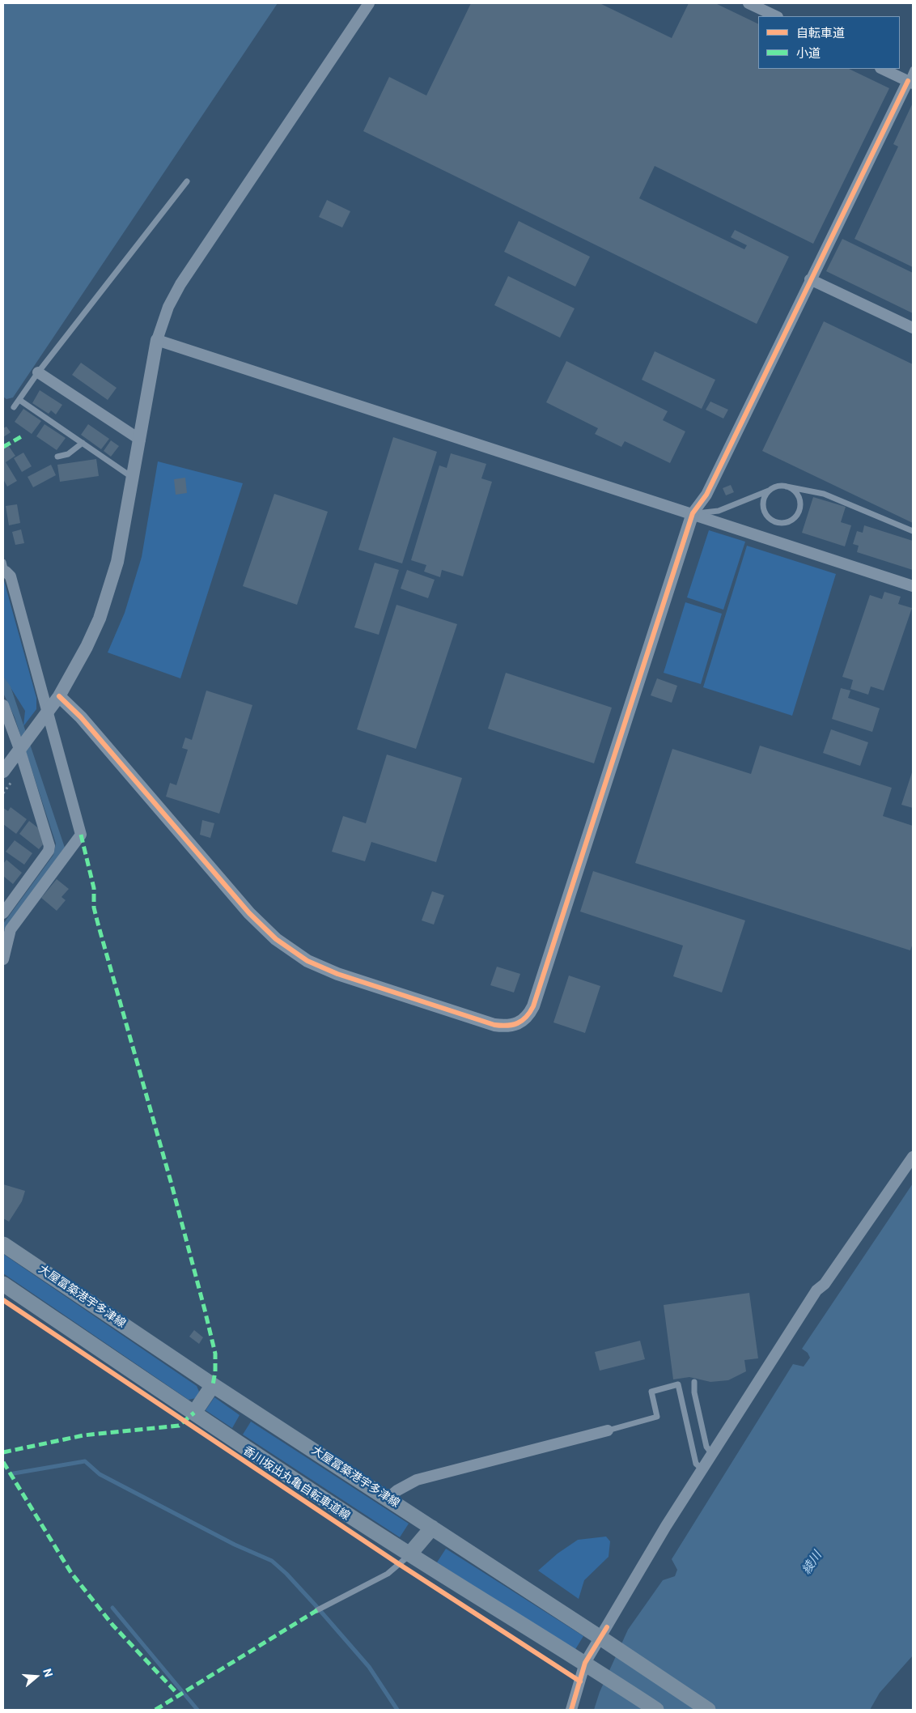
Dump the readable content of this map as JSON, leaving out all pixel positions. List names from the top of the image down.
{
  "streets": {
    "main road": ["大屋冨築港宇多津線"],
    "cycle path": ["香川坂出丸亀自転車道線"]
  },
  "water": ["綾川"],
  "legend": ["自転車道", "小道"],
  "north": "right"
}
